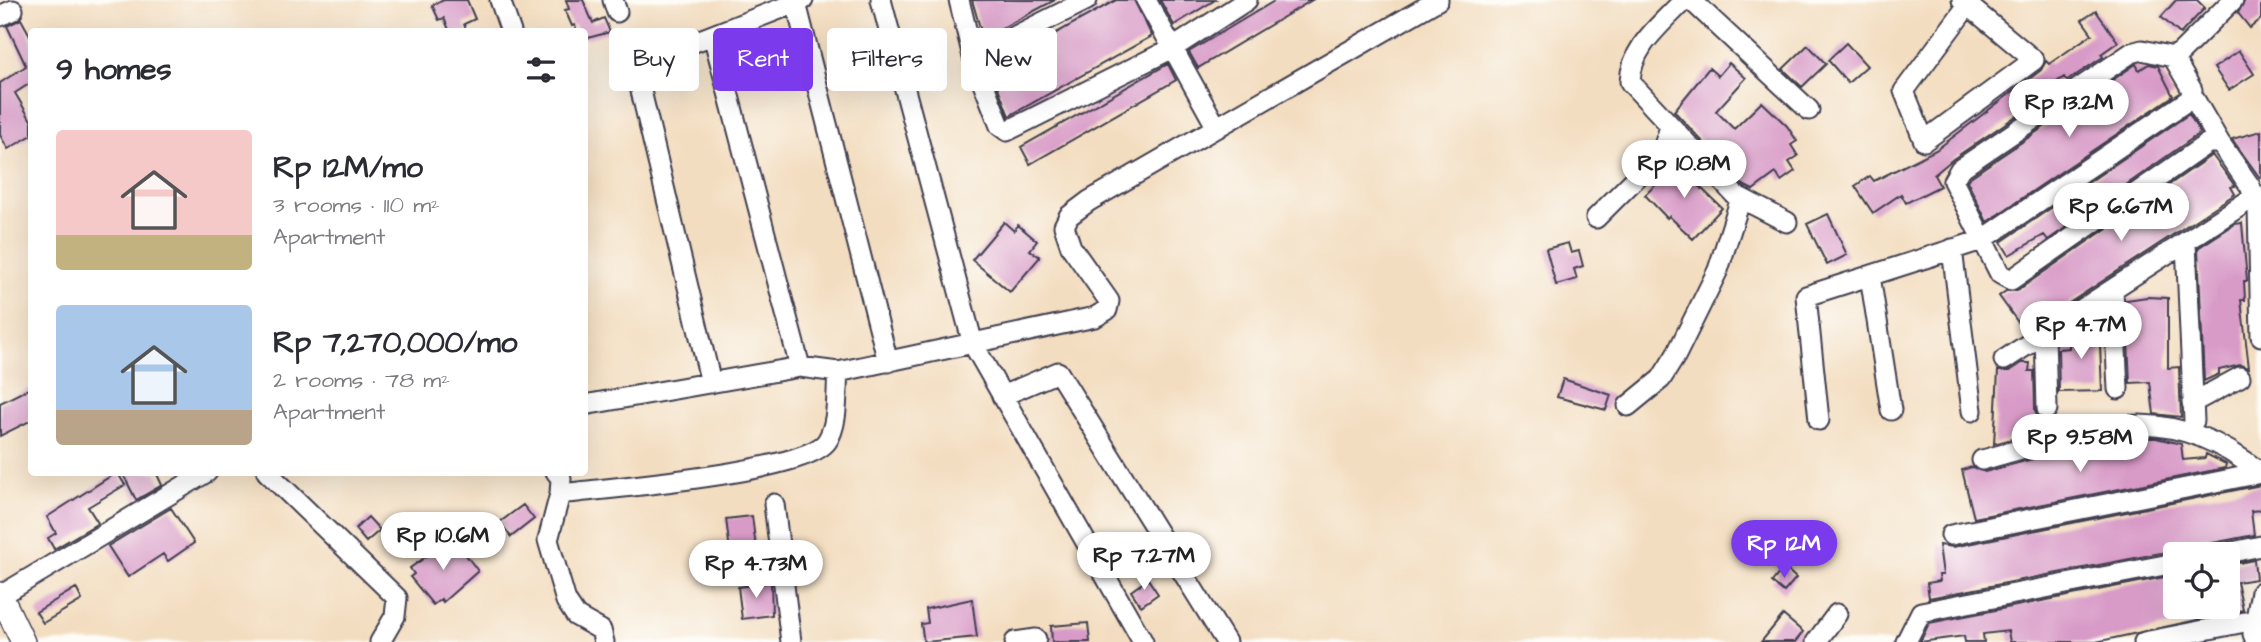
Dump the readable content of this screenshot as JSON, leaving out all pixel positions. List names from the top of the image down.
{
  "page": {
    "chip": [
      "Buy",
      "Rent",
      "Filters",
      "New"
    ],
    "heading": "9 homes",
    "price": [
      "Rp 13.2M",
      "Rp 10.8M",
      "Rp 6.67M",
      "Rp 4.7M",
      "Rp 9.58M",
      "Rp 10.6M",
      "Rp 12M",
      "Rp 7.27M",
      "Rp 4.73M"
    ],
    "list": [
      {
        "name": "Rp 12M/mo",
        "note": "3 rooms · 110 m² · Apartment"
      },
      {
        "name": "Rp 7,270,000/mo",
        "note": "2 rooms · 78 m² · Apartment"
      }
    ]
  }
}
